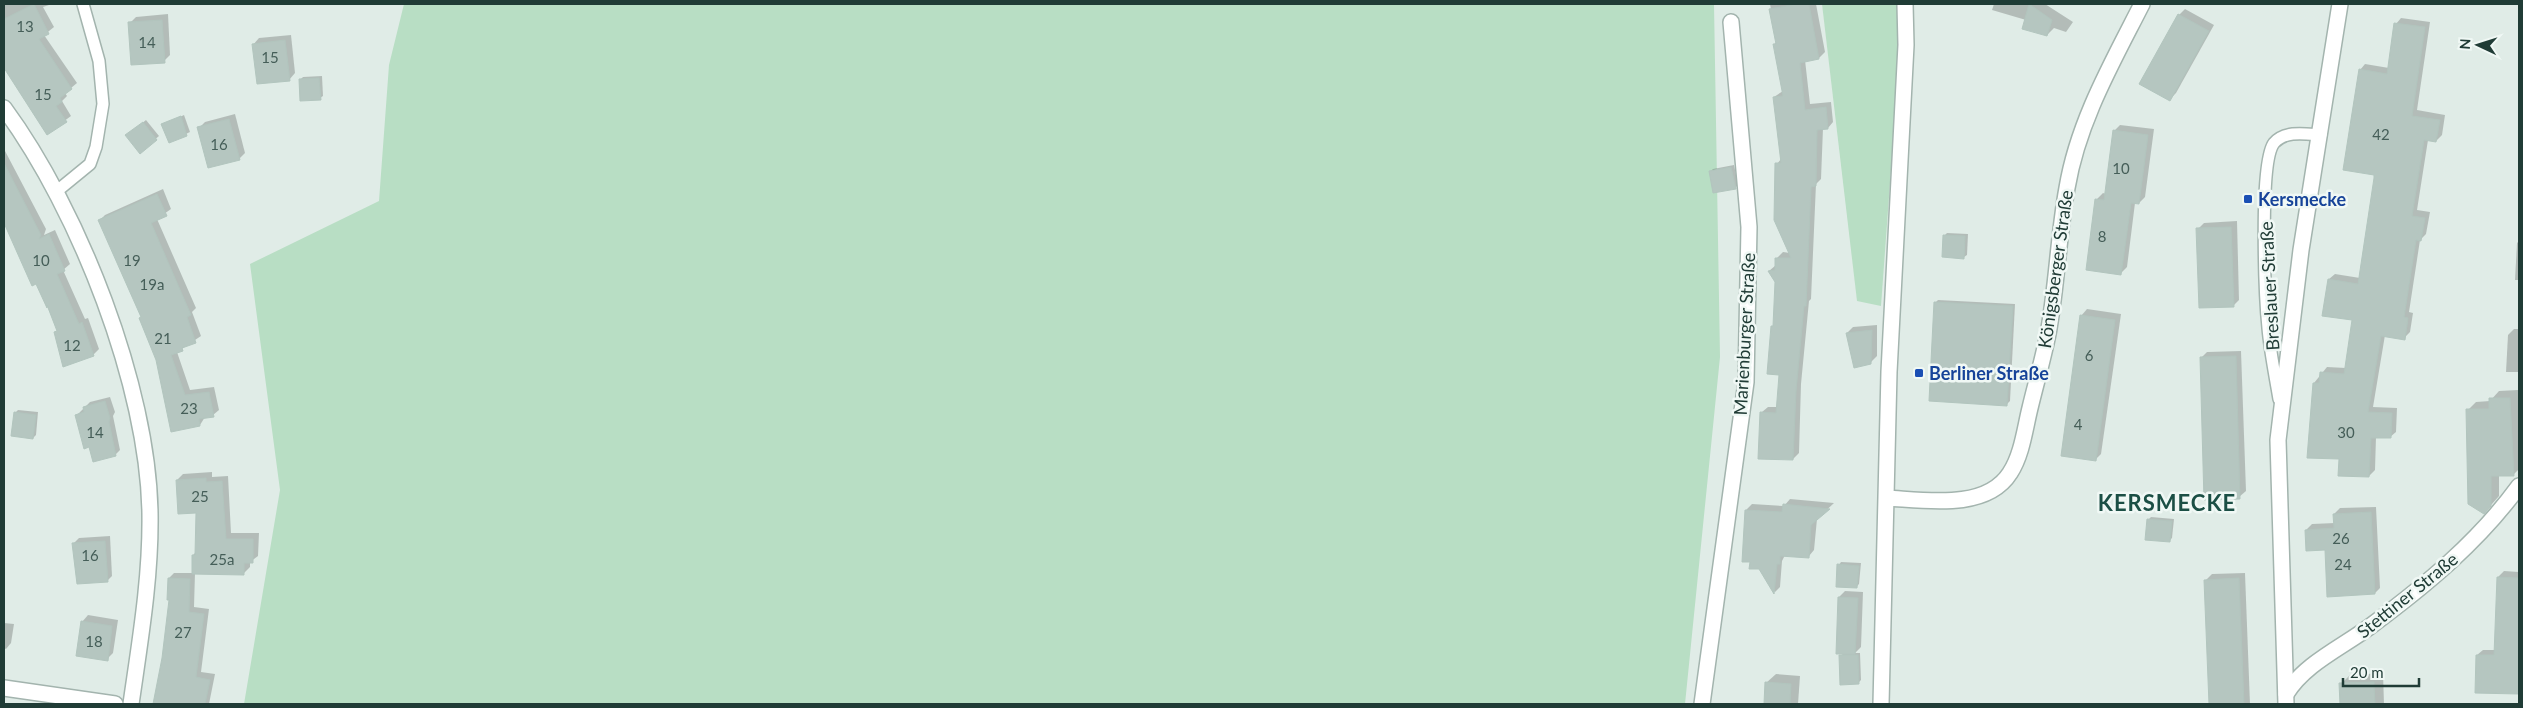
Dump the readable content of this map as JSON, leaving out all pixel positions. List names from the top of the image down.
{
  "streets": {
    "street": [
      "Königsberger Straße",
      "Breslauer Straße",
      "Marienburger Straße",
      "Stettiner Straße"
    ]
  },
  "crossings": [
    ["Breslauer Straße", "Stettiner Straße"]
  ],
  "districts": ["KERSMECKE"],
  "places": {
    "transit": ["Kersmecke", "Berliner Straße"]
  },
  "house_numbers": [
    "13",
    "14",
    "15",
    "15",
    "42",
    "16",
    "10",
    "8",
    "10",
    "19",
    "19a",
    "21",
    "12",
    "6",
    "23",
    "4",
    "14",
    "30",
    "25",
    "26",
    "16",
    "25a",
    "24",
    "27",
    "18"
  ],
  "scale_bar": "20 m",
  "north": "left"
}
